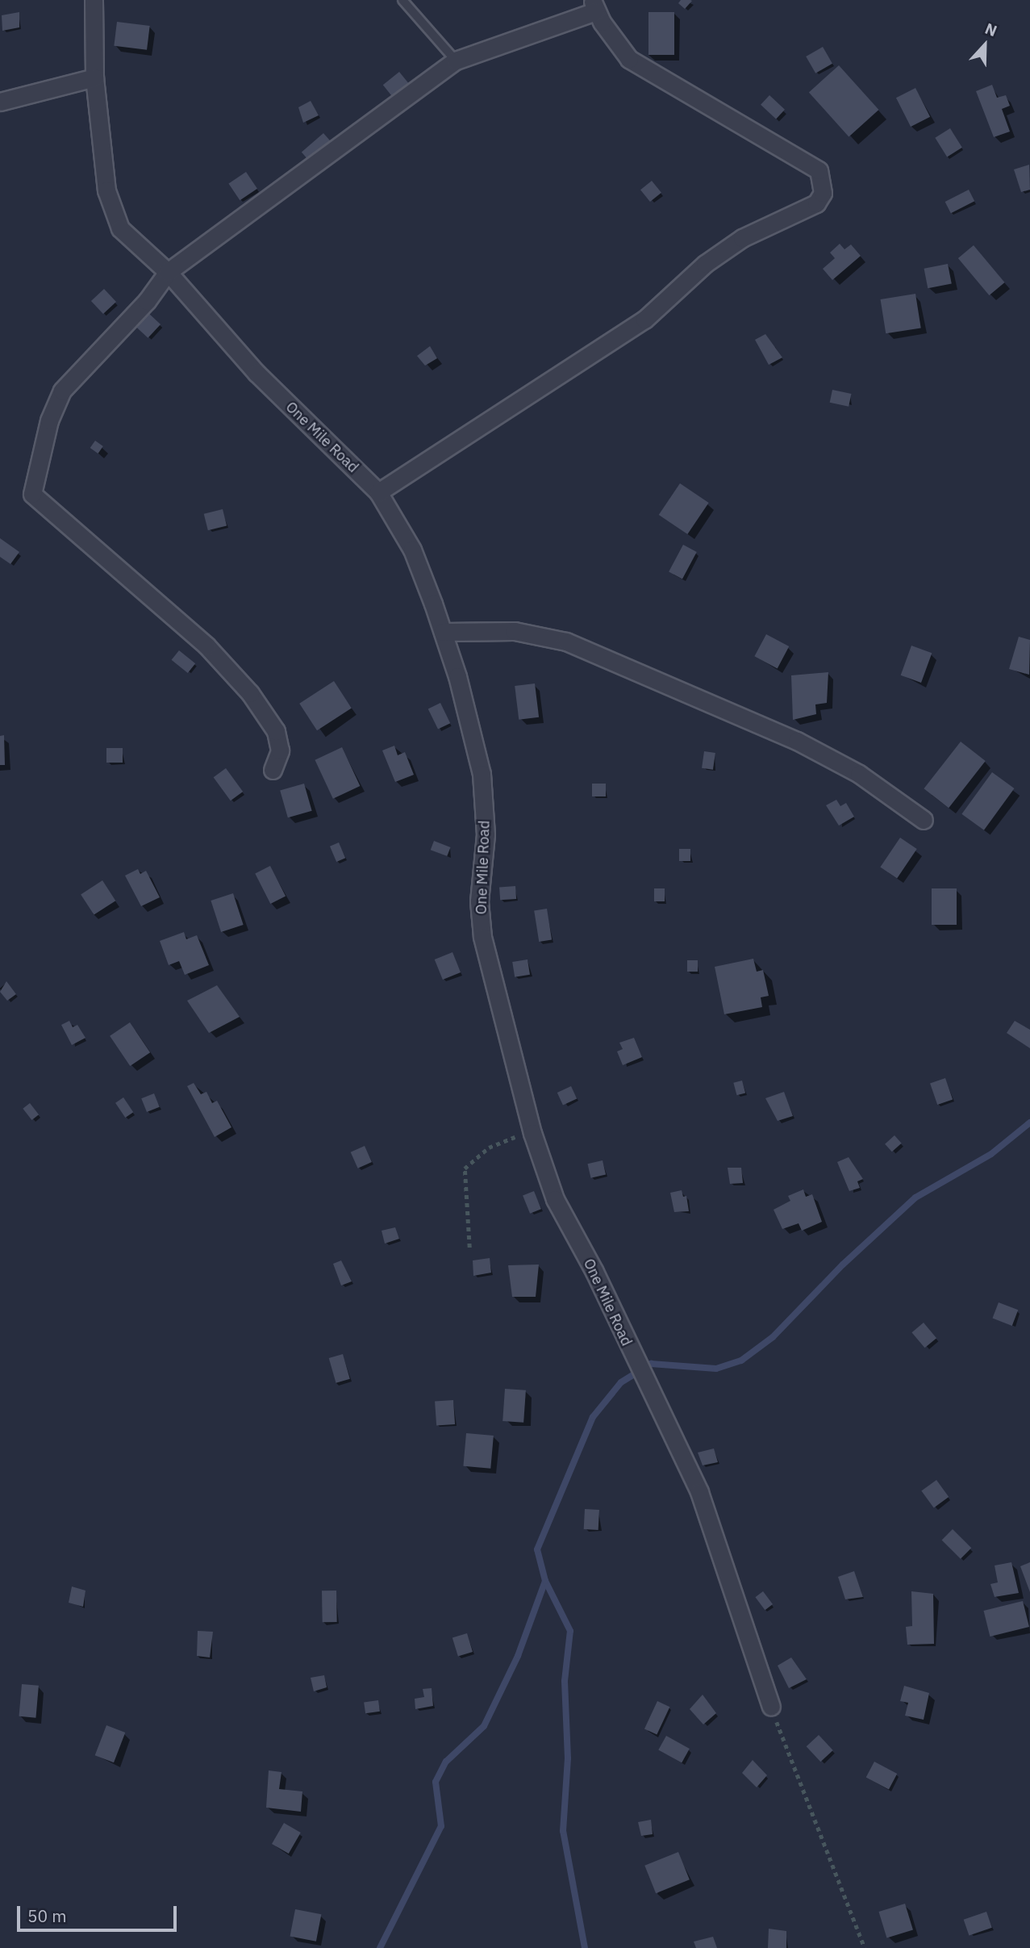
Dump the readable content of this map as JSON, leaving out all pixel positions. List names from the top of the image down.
{
  "streets": {
    "street": ["One Mile Road"]
  },
  "scale_bar": "50 m",
  "north": "top"
}
